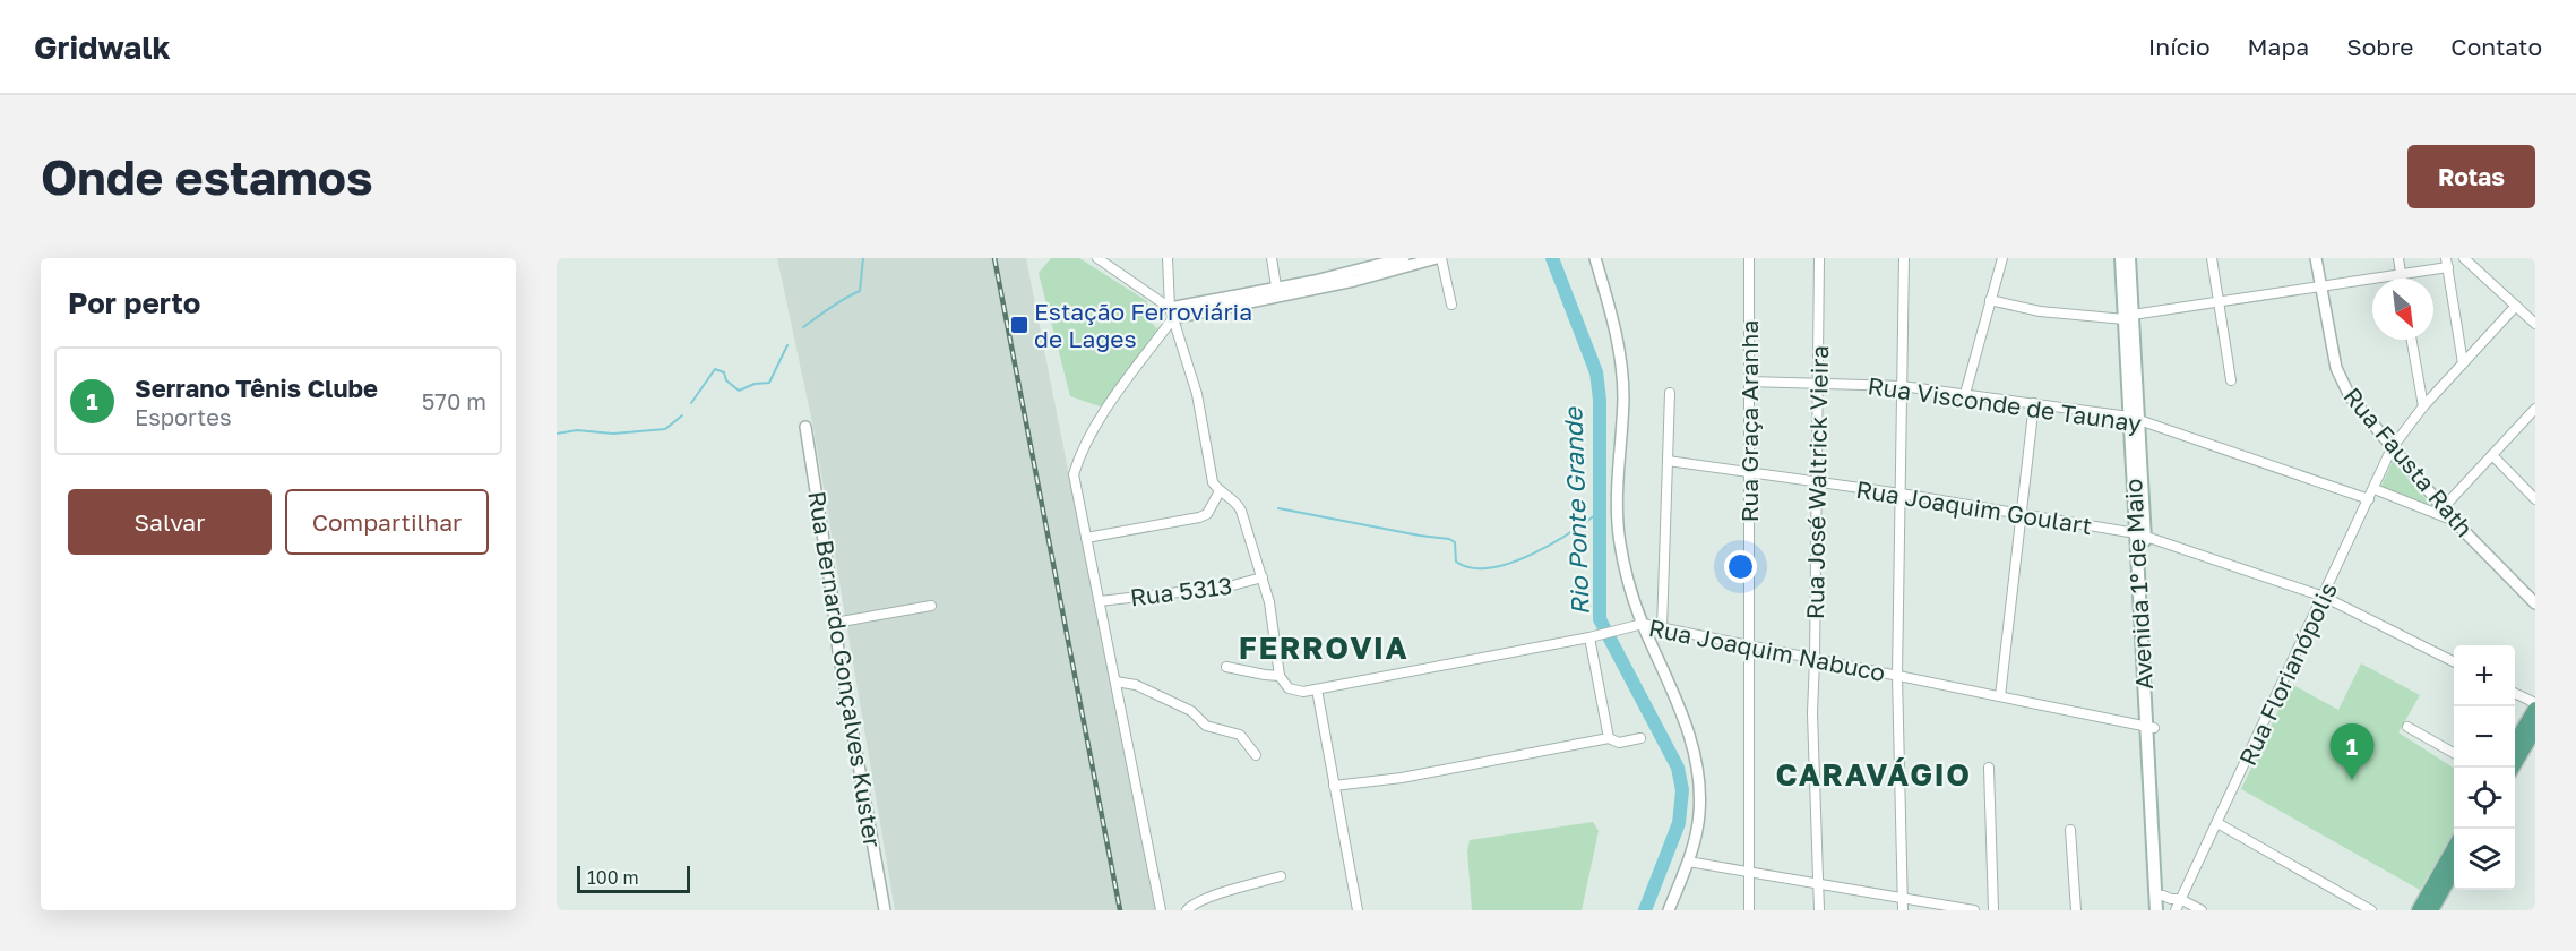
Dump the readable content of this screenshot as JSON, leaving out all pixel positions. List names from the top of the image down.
{
  "streets": {
    "main road": ["Avenida 1º de Maio"],
    "street": [
      "Rua Visconde de Taunay",
      "Rua Graça Aranha",
      "Rua Fausta Rath",
      "Rua José Waltrick Vieira",
      "Rua Joaquim Goulart",
      "Rua 5313",
      "Rua Joaquim Nabuco",
      "Rua Bernardo Gonçalves Kuster",
      "Rua Florianópolis"
    ]
  },
  "crossings": [
    ["Rua Visconde de Taunay", "Rua Graça Aranha"],
    ["Rua Visconde de Taunay", "Rua José Waltrick Vieira"],
    ["Rua Visconde de Taunay", "Avenida 1º de Maio"],
    ["Rua Visconde de Taunay", "Rua Florianópolis"],
    ["Rua Graça Aranha", "Rua Joaquim Goulart"],
    ["Rua Graça Aranha", "Rua Joaquim Nabuco"],
    ["Rua Fausta Rath", "Rua Florianópolis"],
    ["Rua José Waltrick Vieira", "Rua Joaquim Goulart"],
    ["Rua José Waltrick Vieira", "Rua Joaquim Nabuco"],
    ["Rua Joaquim Goulart", "Avenida 1º de Maio"],
    ["Rua Joaquim Goulart", "Rua Florianópolis"],
    ["Avenida 1º de Maio", "Rua Joaquim Nabuco"]
  ],
  "districts": ["FERROVIA", "CARAVÁGIO"],
  "water": ["Rio Ponte Grande"],
  "places": {
    "transit": ["Estação Ferroviária de Lages"]
  },
  "scale_bar": "100 m",
  "north": "bottom right",
  "page": {
    "header": "Gridwalk",
    "nav": [
      "Início",
      "Mapa",
      "Sobre",
      "Contato"
    ],
    "buttons": [
      "Rotas",
      ["Salvar", "Compartilhar"]
    ],
    "title": "Onde estamos",
    "heading": "Por perto",
    "list": [
      {
        "mark": "1",
        "name": "Serrano Tênis Clube",
        "note": "Esportes",
        "value": "570 m"
      }
    ],
    "map_buttons": ["+", "−"],
    "pins": "1",
    "scale": "100 m"
  }
}
